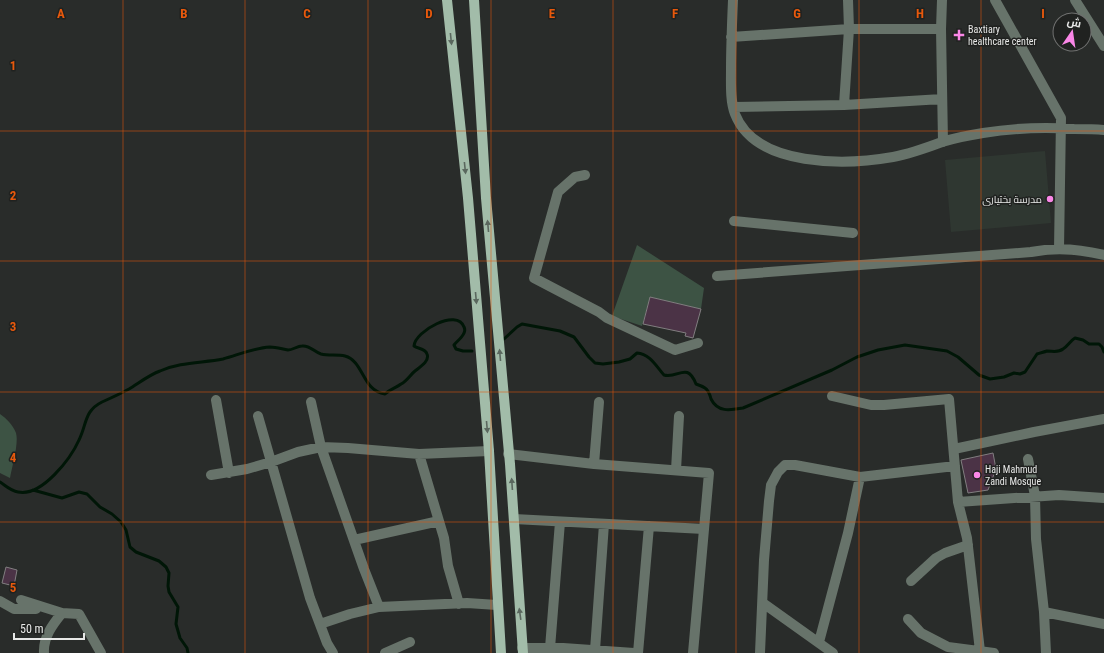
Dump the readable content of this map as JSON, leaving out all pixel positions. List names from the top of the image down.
{
  "places": {
    "health": ["Baxtiary healthcare center"],
    "other": ["مدرسة بختيارى", "Haji Mahmud Zandi Mosque"]
  },
  "scale_bar": "50 m",
  "north": "top",
  "grid": {
    "columns": [
      "A",
      "B",
      "C",
      "D",
      "E",
      "F",
      "G",
      "H",
      "I"
    ],
    "rows": [
      "1",
      "2",
      "3",
      "4",
      "5"
    ]
  }
}
